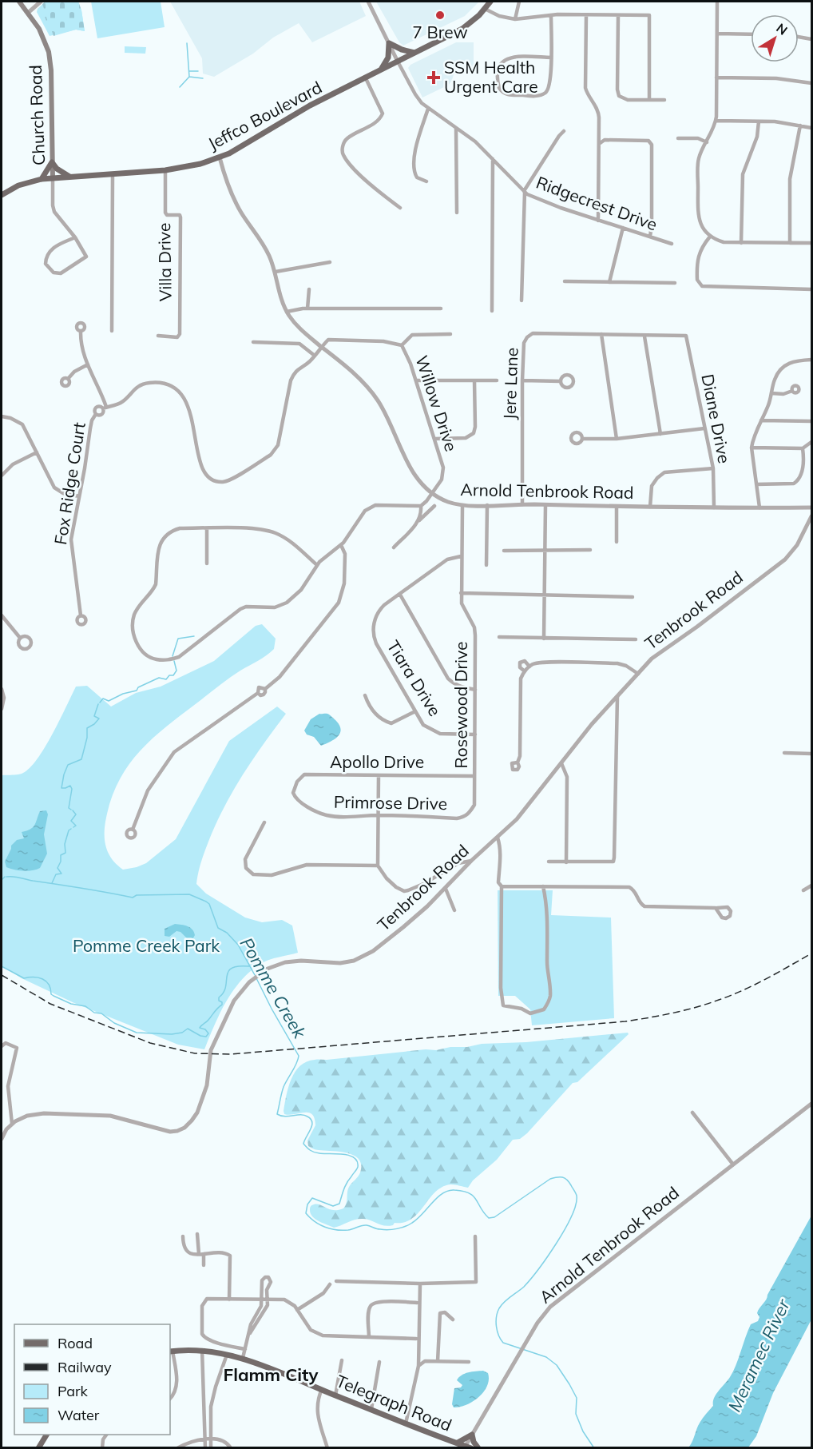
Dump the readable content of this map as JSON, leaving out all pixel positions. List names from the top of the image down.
{
  "streets": {
    "main road": ["Church Road", "Jeffco Boulevard", "Telegraph Road"],
    "street": [
      "Ridgecrest Drive",
      "Villa Drive",
      "Jere Lane",
      "Willow Drive",
      "Diane Drive",
      "Fox Ridge Court",
      "Arnold Tenbrook Road",
      "Tenbrook Road",
      "Tiara Drive",
      "Rosewood Drive",
      "Apollo Drive",
      "Primrose Drive"
    ]
  },
  "crossings": [
    ["Church Road", "Jeffco Boulevard"],
    ["Jeffco Boulevard", "Ridgecrest Drive"],
    ["Jeffco Boulevard", "Villa Drive"],
    ["Jeffco Boulevard", "Arnold Tenbrook Road"],
    ["Jere Lane", "Diane Drive"],
    ["Jere Lane", "Arnold Tenbrook Road"],
    ["Willow Drive", "Fox Ridge Court"],
    ["Willow Drive", "Arnold Tenbrook Road"],
    ["Diane Drive", "Arnold Tenbrook Road"],
    ["Fox Ridge Court", "Arnold Tenbrook Road"],
    ["Arnold Tenbrook Road", "Rosewood Drive"],
    ["Arnold Tenbrook Road", "Telegraph Road"],
    ["Tiara Drive", "Rosewood Drive"],
    ["Rosewood Drive", "Apollo Drive"],
    ["Rosewood Drive", "Primrose Drive"],
    ["Apollo Drive", "Primrose Drive"]
  ],
  "districts": ["Flamm City"],
  "water": ["Pomme Creek", "Meramec River"],
  "parks": ["Pomme Creek Park"],
  "places": {
    "other": ["7 Brew"],
    "health": ["SSM Health Urgent Care"]
  },
  "legend": [
    "Road",
    "Railway",
    "Park",
    "Water"
  ],
  "north": "top right"
}
